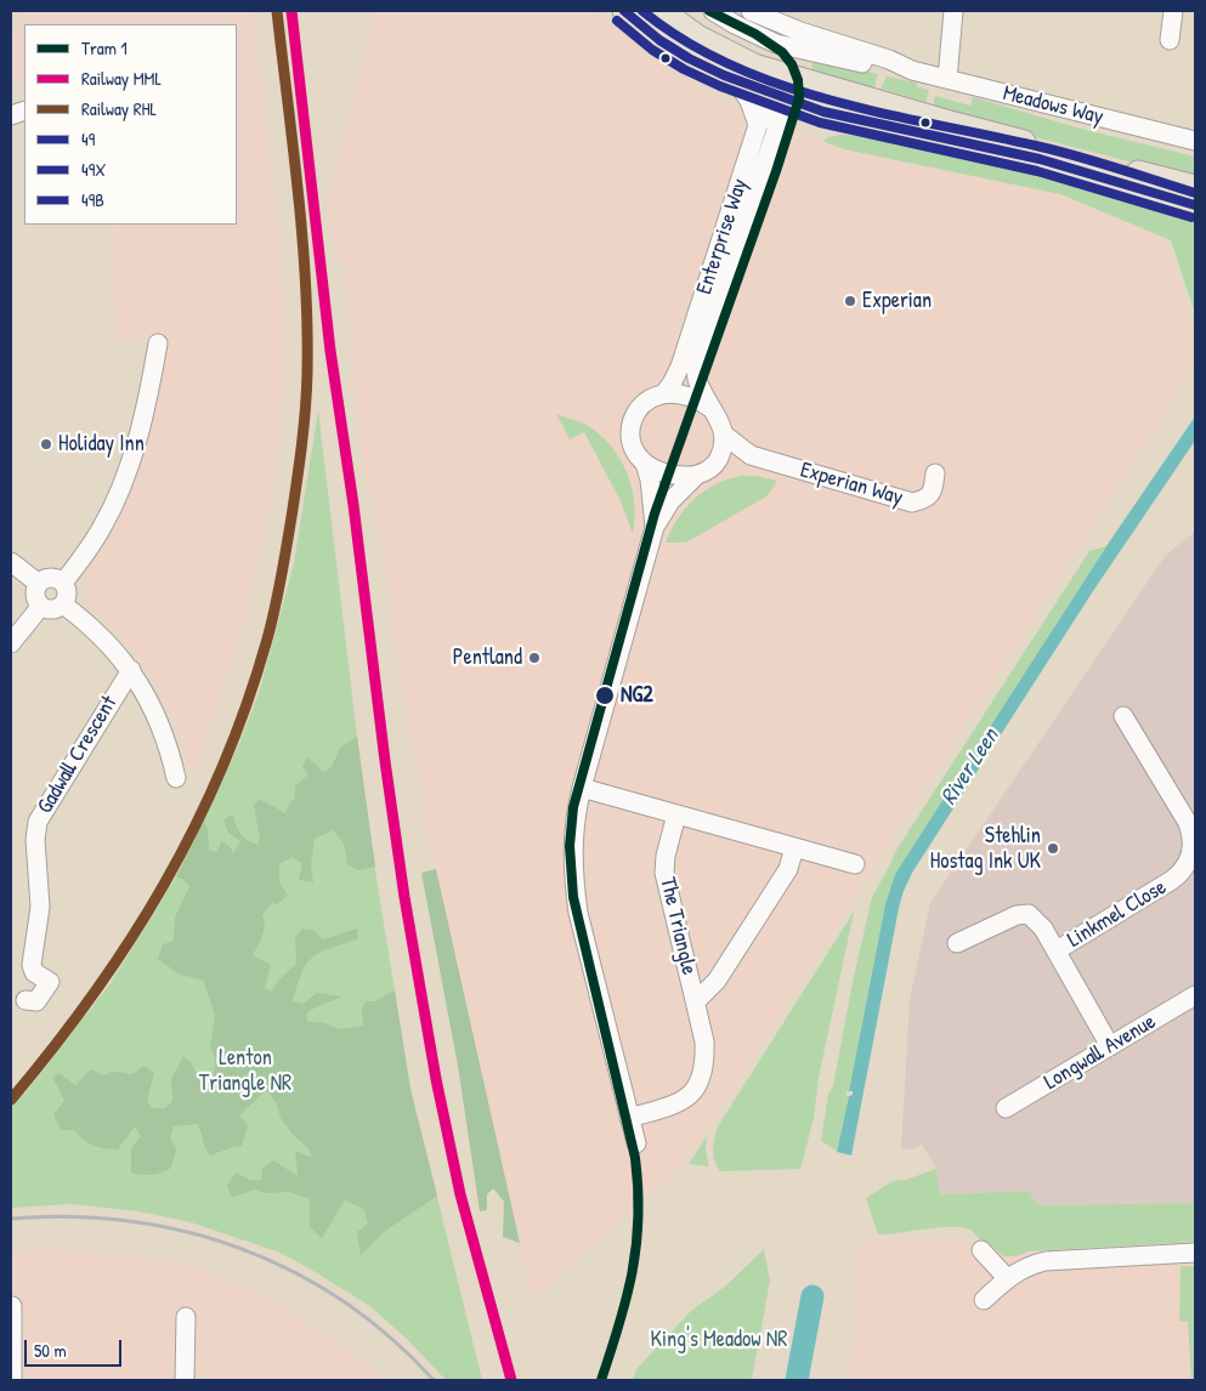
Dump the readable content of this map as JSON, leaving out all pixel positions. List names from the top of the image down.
{
  "streets": {
    "street": [
      "Meadows Way",
      "Enterprise Way",
      "Experian Way",
      "Gadwall Crescent",
      "Linkmel Close",
      "The Triangle",
      "Longwall Avenue"
    ]
  },
  "crossings": [
    ["Enterprise Way", "Experian Way"],
    ["Enterprise Way", "The Triangle"],
    ["Linkmel Close", "Longwall Avenue"]
  ],
  "water": ["River Leen"],
  "parks": ["Lenton Triangle NR", "King's Meadow NR"],
  "places": [
    "Experian",
    "Holiday Inn",
    "Pentland",
    "NG2",
    "Stehlin Hostag Ink UK"
  ],
  "lines": [
    "tram line 1",
    "rail line MML",
    "rail line RHL",
    "transit line 49",
    "transit line 49B",
    "transit line 49X"
  ],
  "legend": [
    "Tram 1",
    "Railway MML",
    "Railway RHL",
    "49",
    "49X",
    "49B"
  ],
  "scale_bar": "50 m"
}
